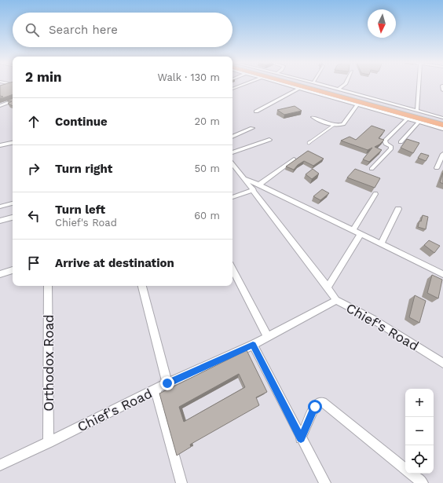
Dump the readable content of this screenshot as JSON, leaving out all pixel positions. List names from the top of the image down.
{
  "streets": {
    "street": ["Chief's Road", "Orthodox Road"]
  },
  "crossings": [
    ["Chief's Road", "Orthodox Road"]
  ],
  "north": "bottom",
  "page": {
    "search": "Search here",
    "heading": ["2 min", "Walk · 130 m"],
    "list": [
      ["Continue", "20 m"],
      ["Turn right", "50 m"],
      ["Turn left", "Chief's Road", "60 m"],
      "Arrive at destination"
    ],
    "map_buttons": ["+", "−"]
  }
}
